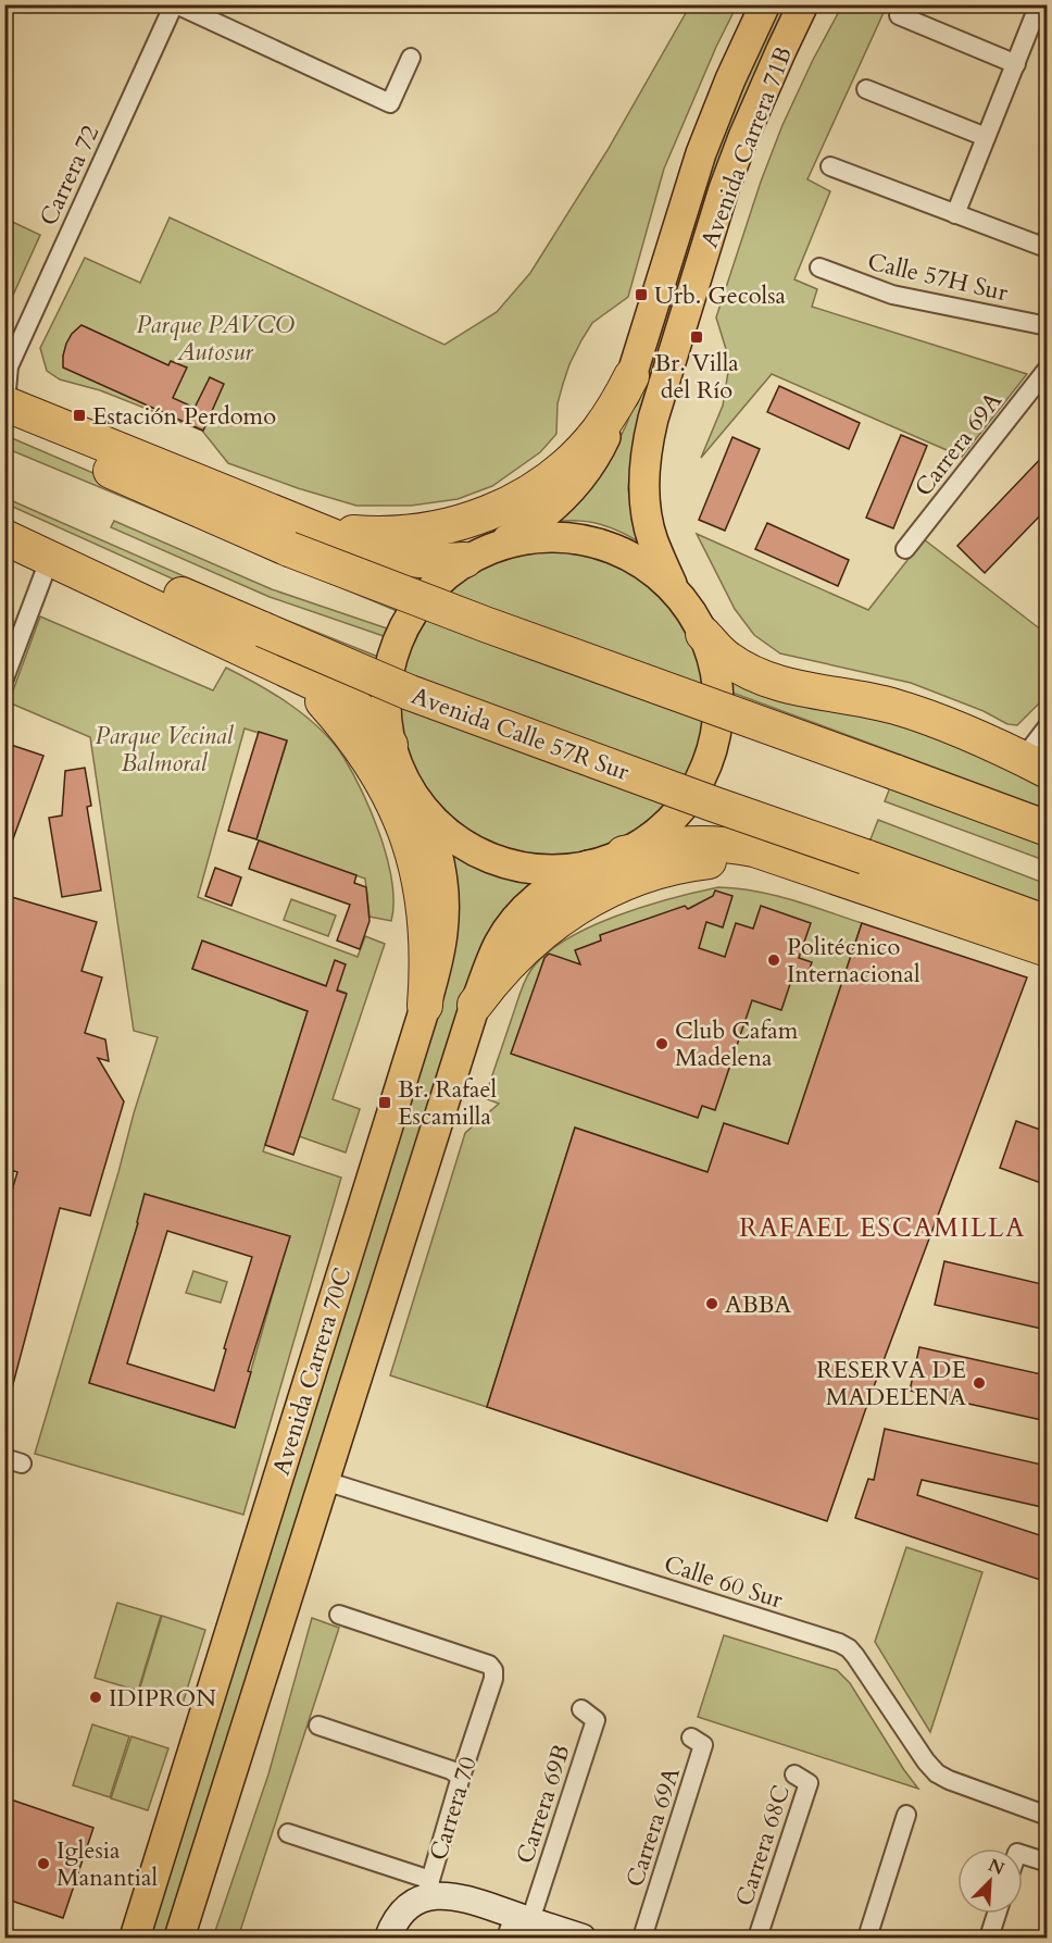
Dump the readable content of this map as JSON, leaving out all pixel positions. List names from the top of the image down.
{
  "streets": {
    "highway": ["Avenida Calle 57R Sur"],
    "main road": ["Avenida Carrera 71B", "Avenida Carrera 70C"],
    "street": [
      "Carrera 72",
      "Calle 57H Sur",
      "Carrera 69A",
      "Calle 60 Sur",
      "Carrera 69B",
      "Carrera 70",
      "Carrera 68C"
    ]
  },
  "crossings": [
    ["Avenida Carrera 71B", "Avenida Carrera 70C"],
    ["Avenida Carrera 70C", "Calle 60 Sur"]
  ],
  "districts": ["RAFAEL ESCAMILLA"],
  "parks": ["Parque PAVCO Autosur", "Parque Vecinal Balmoral"],
  "places": {
    "transit": [
      "Urb. Gecolsa",
      "Br. Villa del Río",
      "Estación Perdomo",
      "Br. Rafael Escamilla"
    ],
    "other": [
      "Politécnico Internacional",
      "Club Cafam Madelena",
      "ABBA",
      "RESERVA DE MADELENA",
      "IDIPRON",
      "Iglesia Manantial"
    ]
  },
  "north": "top right"
}
